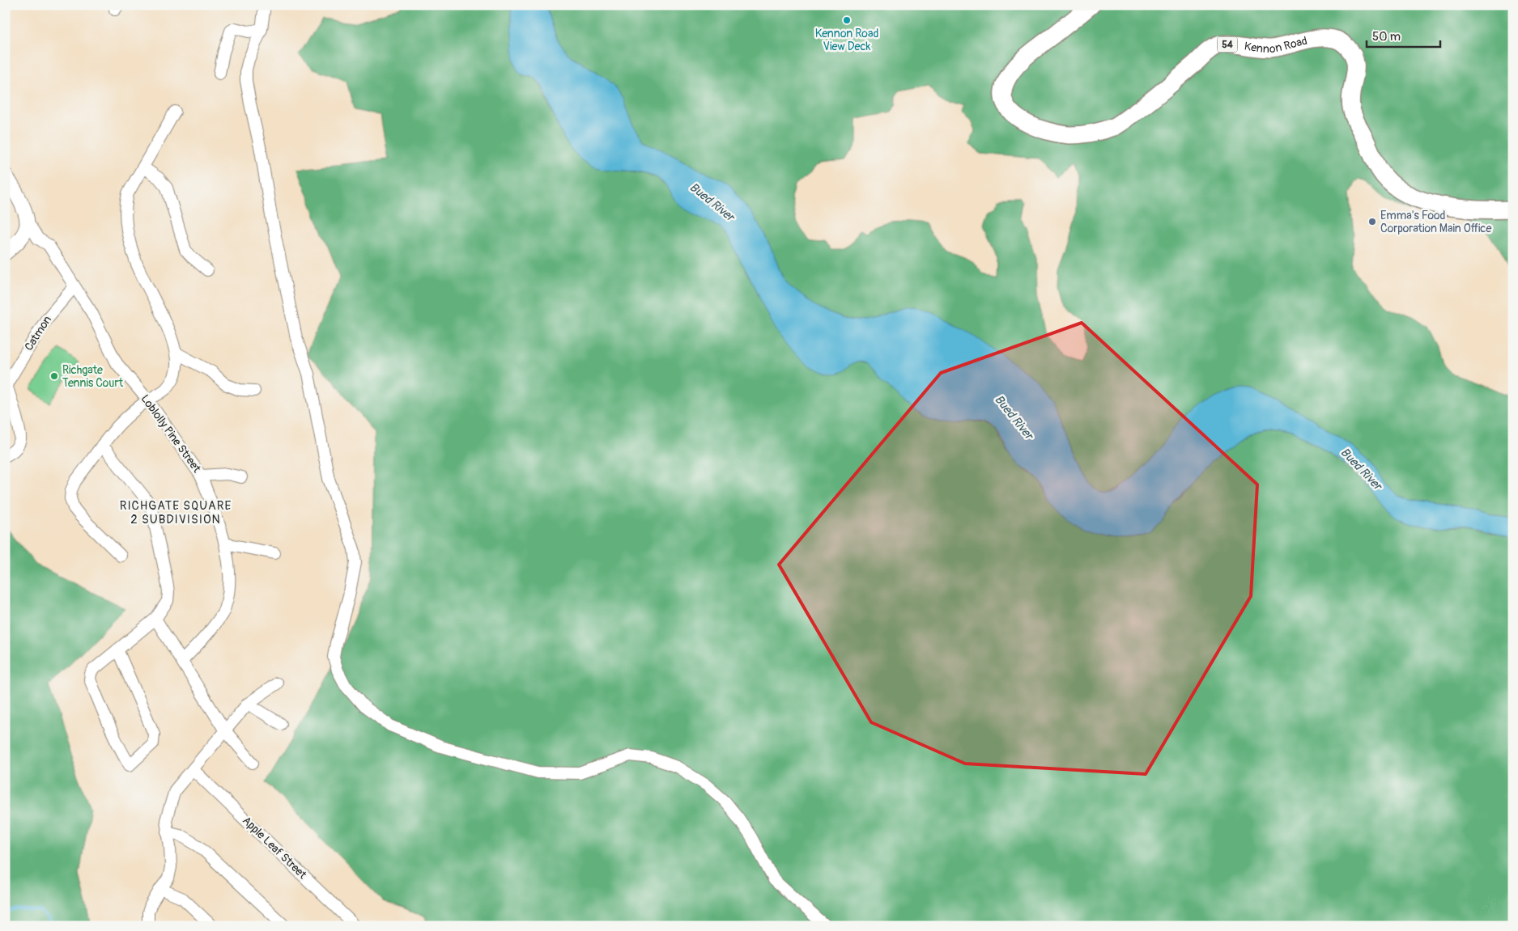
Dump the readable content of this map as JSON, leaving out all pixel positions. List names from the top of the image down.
{
  "streets": {
    "highway": ["Kennon Road", "54"],
    "street": ["Catmon", "Loblolly Pine Street", "Apple Leaf Street"]
  },
  "crossings": [
    ["Catmon", "Loblolly Pine Street"]
  ],
  "districts": ["RICHGATE SQUARE 2 SUBDIVISION"],
  "water": ["Bued River"],
  "places": ["Kennon Road View Deck", "Emma's Food Corporation Main Office", "Richgate Tennis Court"],
  "scale_bar": "50 m"
}
